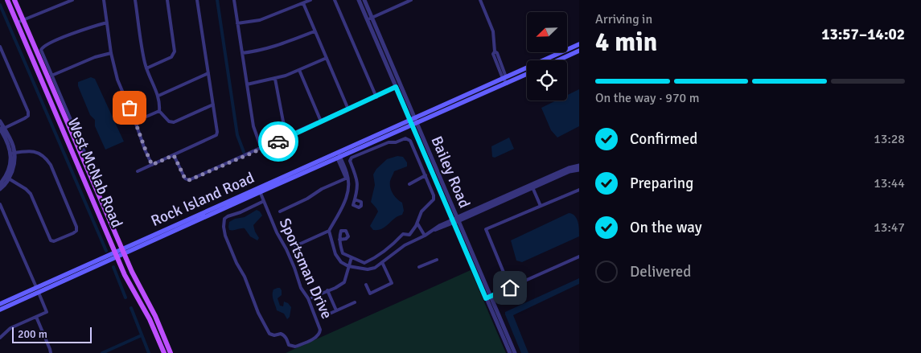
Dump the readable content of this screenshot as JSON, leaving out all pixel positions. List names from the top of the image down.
{
  "streets": {
    "main road": ["West McNab Road", "Rock Island Road"],
    "street": ["Bailey Road", "Sportsman Drive"]
  },
  "crossings": [
    ["Bailey Road", "Rock Island Road"],
    ["West McNab Road", "Rock Island Road"],
    ["Rock Island Road", "Sportsman Drive"]
  ],
  "scale_bar": "200 m",
  "north": "bottom left",
  "page": {
    "heading": ["4 min", "Arriving in", "13:57–14:02"],
    "bar": "On the way · 970 m",
    "list": [
      ["Confirmed", "13:28"],
      ["Preparing", "13:44"],
      ["On the way", "13:47"],
      "Delivered"
    ],
    "scale": "200 m"
  }
}
